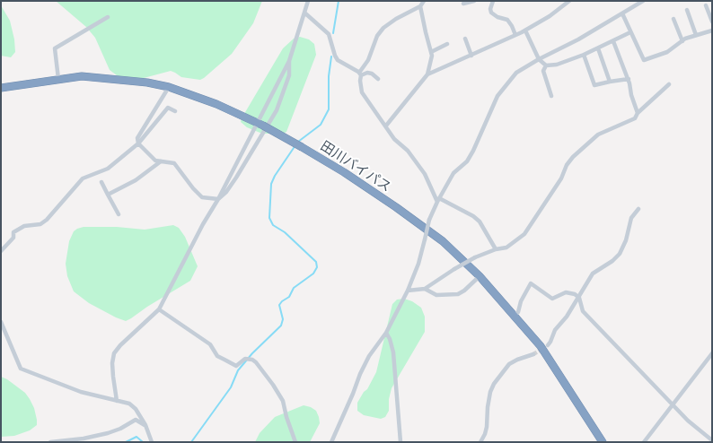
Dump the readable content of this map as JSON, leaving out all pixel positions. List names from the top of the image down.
{
  "streets": {
    "highway": ["田川バイパス"]
  }
}
